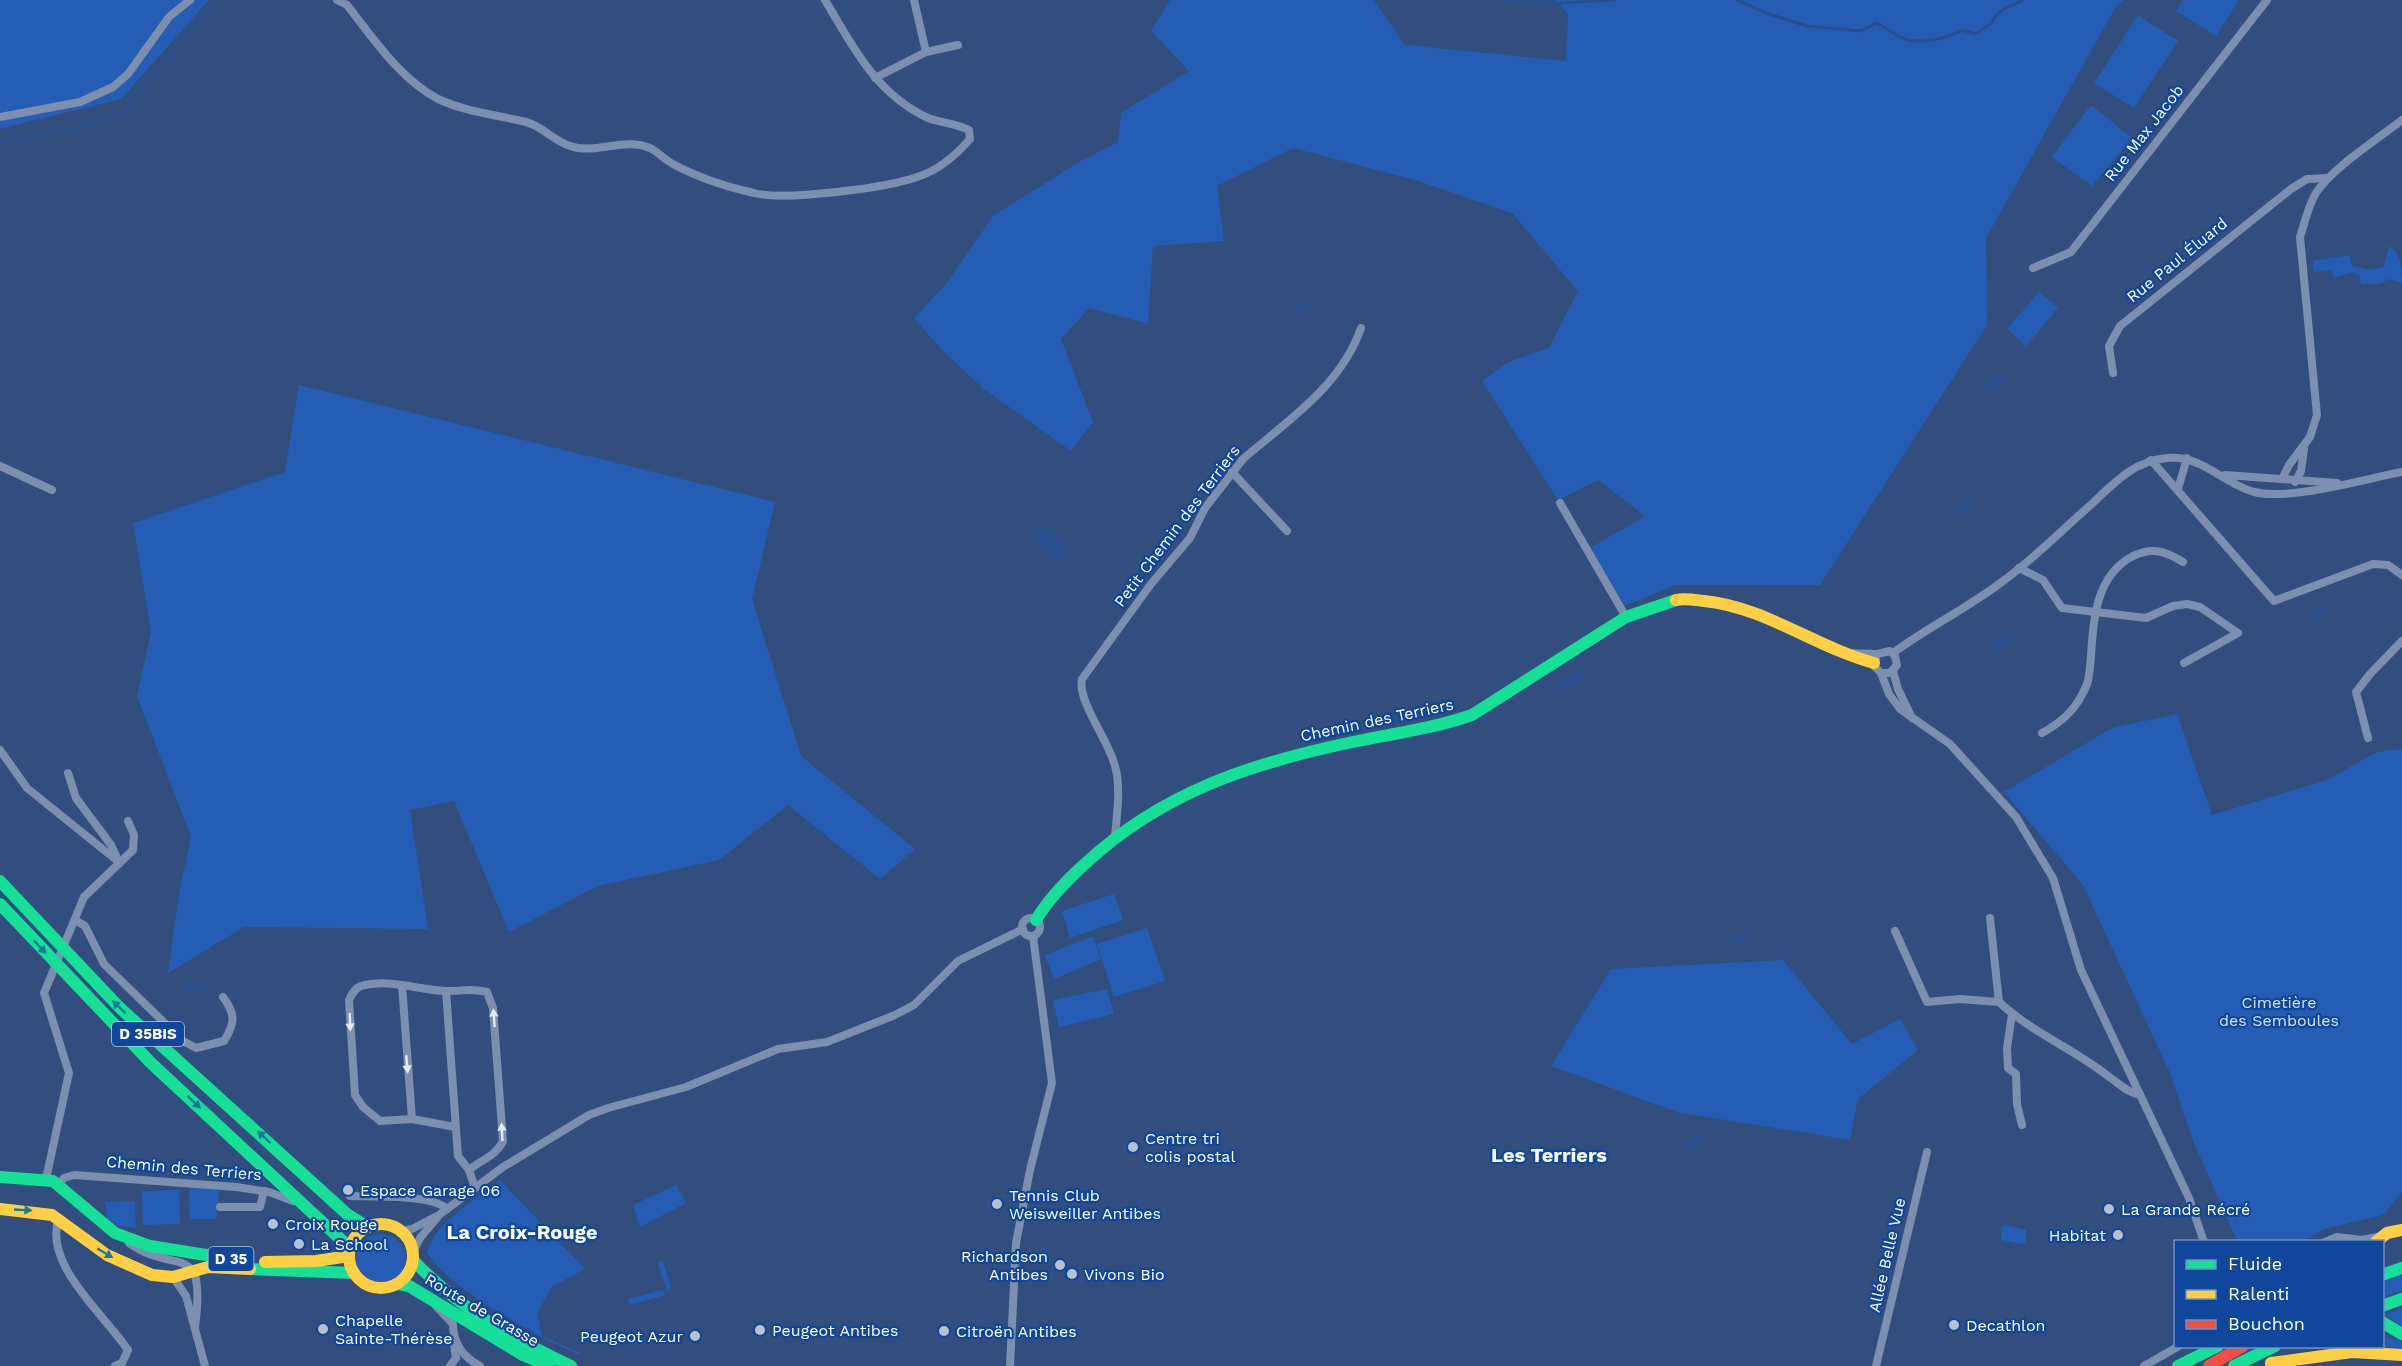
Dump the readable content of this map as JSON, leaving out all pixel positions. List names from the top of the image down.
{
  "streets": {
    "main road": [
      "Chemin des Terriers",
      "D 35BIS",
      "D 35",
      "Route de Grasse"
    ],
    "street": [
      "Rue Max Jacob",
      "Rue Paul Éluard",
      "Petit Chemin des Terriers",
      "Allée Belle Vue"
    ]
  },
  "crossings": [
    ["Petit Chemin des Terriers", "Chemin des Terriers"],
    ["Chemin des Terriers", "D 35BIS"],
    ["Chemin des Terriers", "D 35"],
    ["D 35BIS", "D 35"],
    ["D 35BIS", "Route de Grasse"],
    ["D 35", "Route de Grasse"]
  ],
  "districts": ["Les Terriers", "La Croix-Rouge"],
  "parks": ["Cimetière des Semboules"],
  "places": [
    "Centre tri colis postal",
    "Espace Garage 06",
    "Tennis Club Weisweiller Antibes",
    "La Grande Récré",
    "Croix Rouge",
    "Habitat",
    "La School",
    "Richardson Antibes",
    "Vivons Bio",
    "Decathlon",
    "Chapelle Sainte-Thérèse",
    "Peugeot Antibes",
    "Citroën Antibes",
    "Peugeot Azur"
  ],
  "legend": ["Fluide", "Ralenti", "Bouchon"]
}
